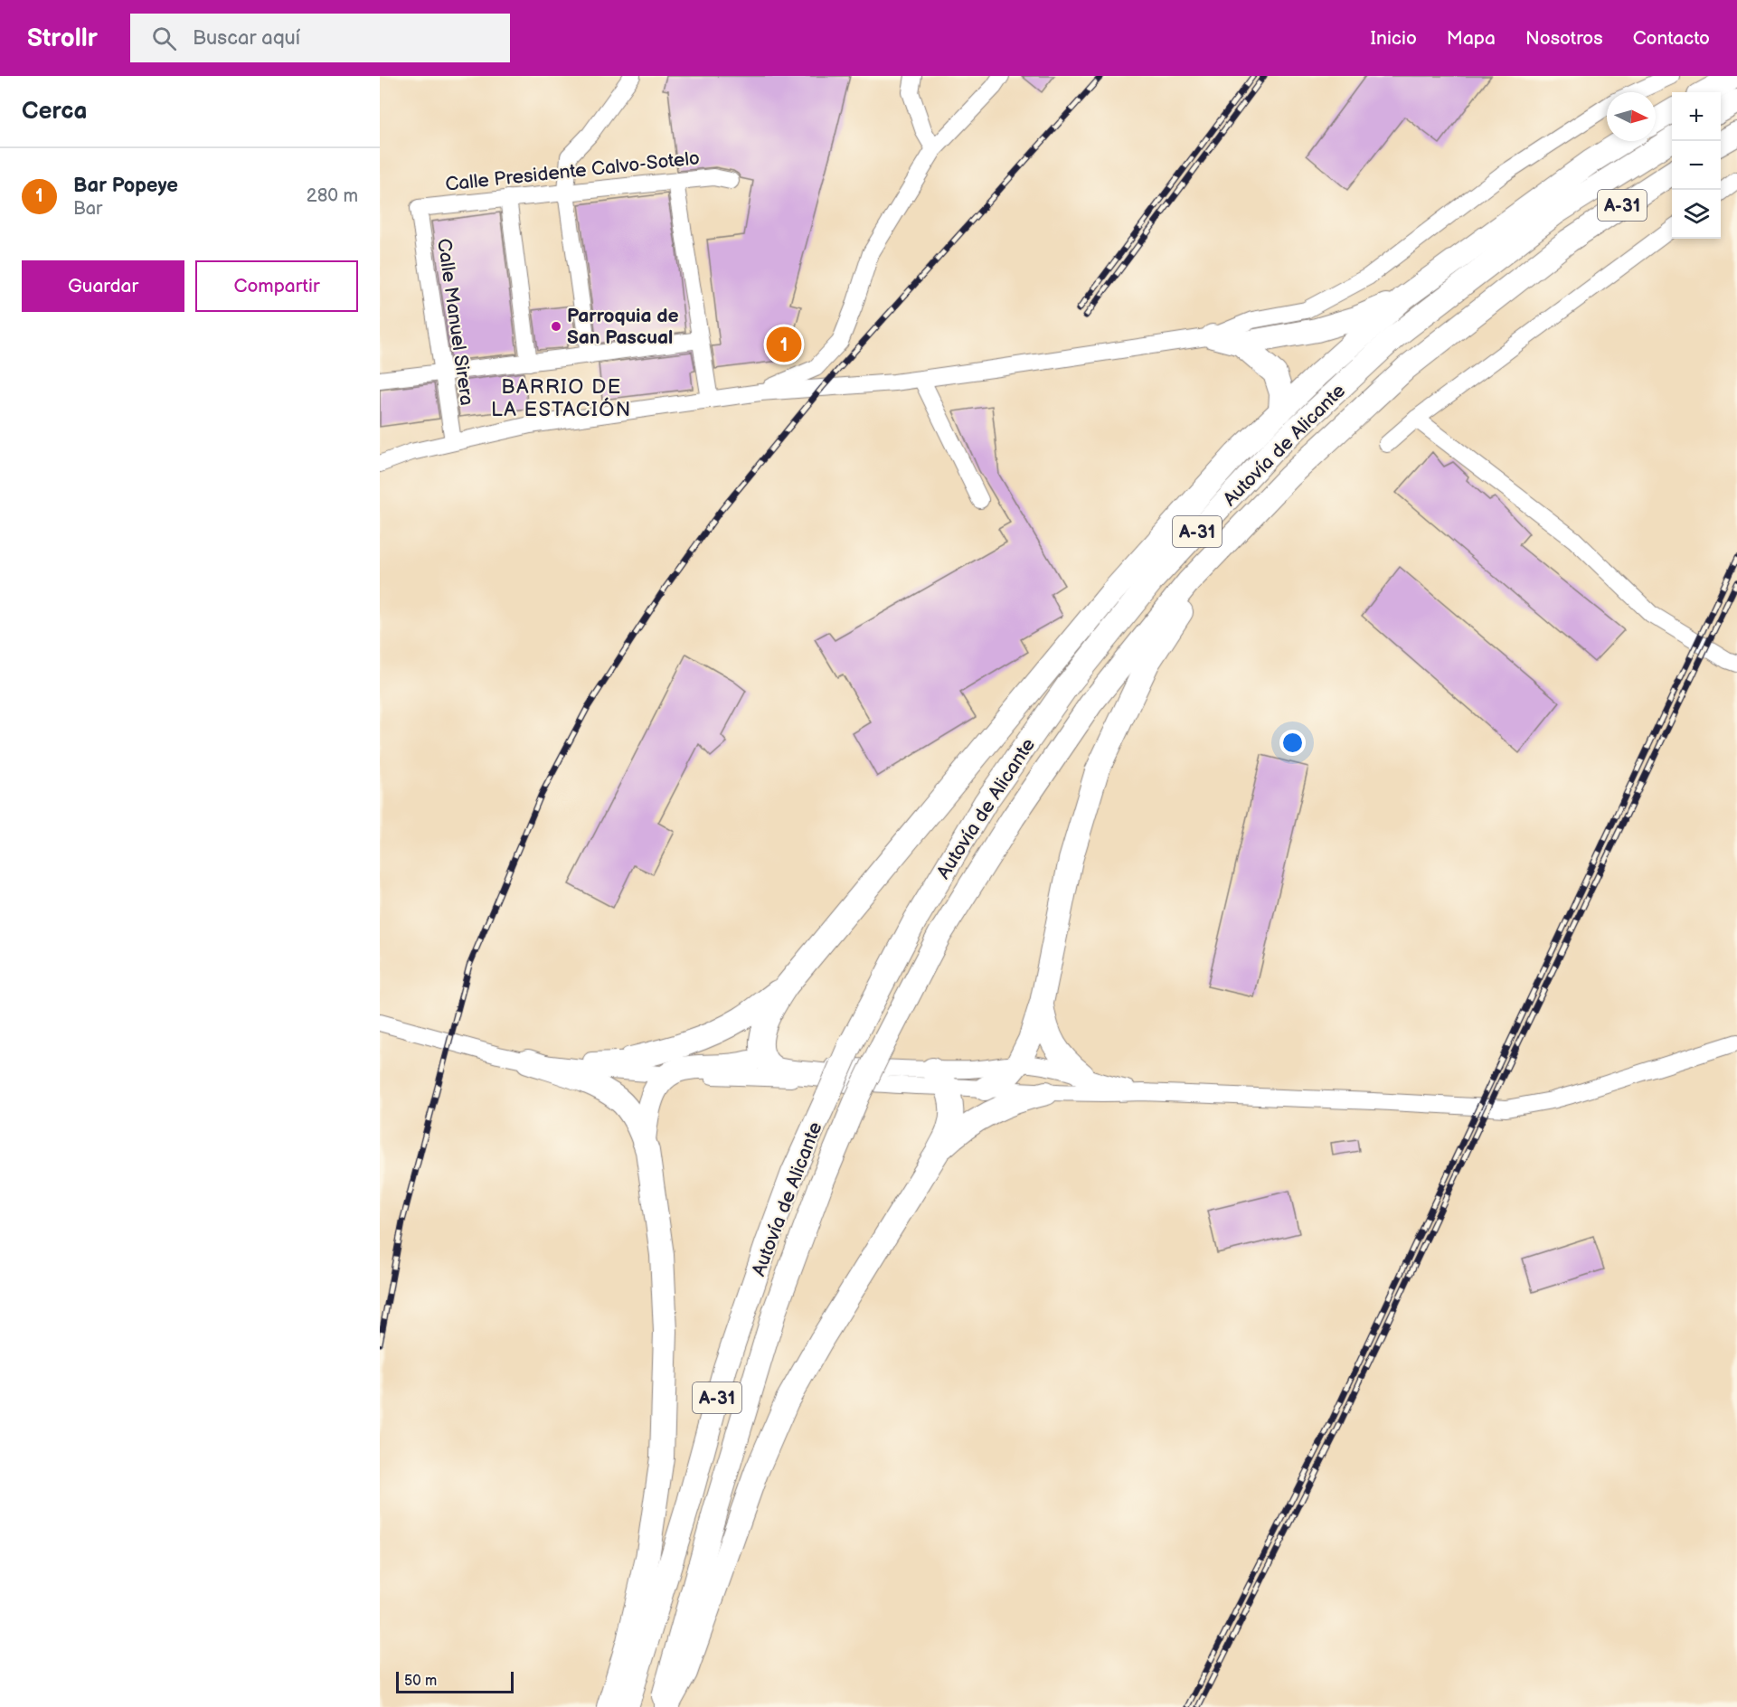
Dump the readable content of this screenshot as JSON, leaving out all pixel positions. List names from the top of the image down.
{
  "streets": {
    "highway": ["A-31", "Autovía de Alicante"],
    "street": ["Calle Presidente Calvo-Sotelo", "Calle Manuel Sirera"]
  },
  "crossings": [
    ["Calle Presidente Calvo-Sotelo", "Calle Manuel Sirera"]
  ],
  "districts": ["BARRIO DE LA ESTACIÓN"],
  "places": ["Parroquia de San Pascual"],
  "scale_bar": "50 m",
  "north": "right",
  "page": {
    "header": "Strollr",
    "search": "Buscar aquí",
    "nav": [
      "Inicio",
      "Mapa",
      "Nosotros",
      "Contacto"
    ],
    "heading": "Cerca",
    "map_buttons": ["+", "−"],
    "list": [
      {
        "mark": "1",
        "name": "Bar Popeye",
        "note": "Bar",
        "value": "280 m"
      }
    ],
    "buttons": ["Guardar", "Compartir"],
    "pins": "1",
    "scale": "50 m"
  }
}
